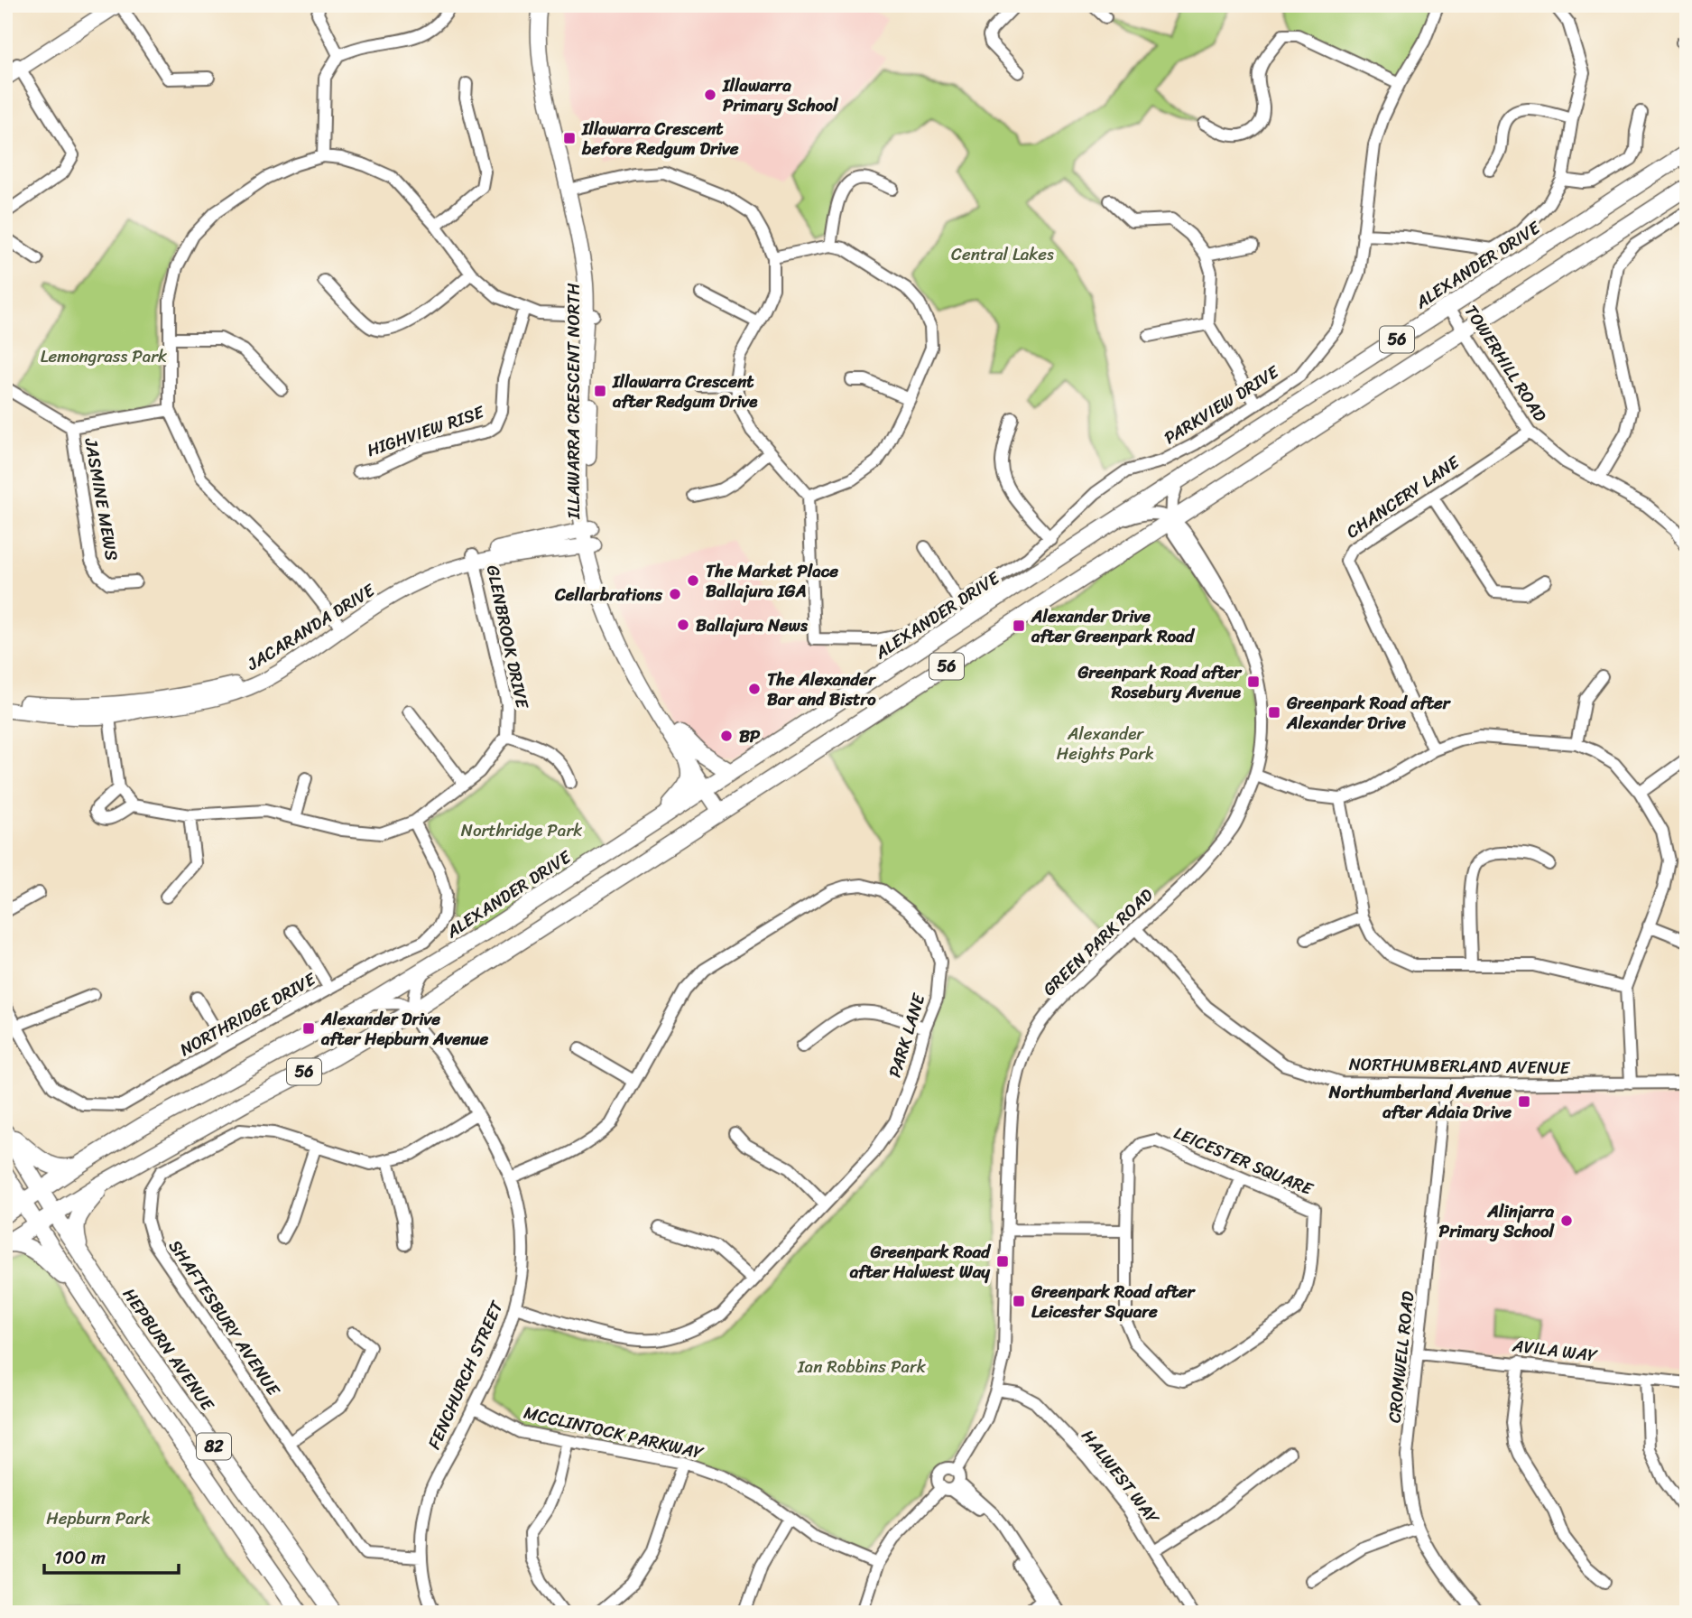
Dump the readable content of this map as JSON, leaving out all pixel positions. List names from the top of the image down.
{
  "streets": {
    "main road": [
      "ALEXANDER DRIVE",
      "56",
      "ILLAWARRA CRESCENT NORTH",
      "JACARANDA DRIVE",
      "HEPBURN AVENUE",
      "82"
    ],
    "street": [
      "TOWERHILL ROAD",
      "PARKVIEW DRIVE",
      "HIGHVIEW RISE",
      "CHANCERY LANE",
      "JASMINE MEWS",
      "GLENBROOK DRIVE",
      "GREEN PARK ROAD",
      "NORTHRIDGE DRIVE",
      "PARK LANE",
      "NORTHUMBERLAND AVENUE",
      "LEICESTER SQUARE",
      "SHAFTESBURY AVENUE",
      "AVILA WAY",
      "CROMWELL ROAD",
      "FENCHURCH STREET",
      "MCCLINTOCK PARKWAY",
      "HALWEST WAY"
    ]
  },
  "crossings": [
    ["ALEXANDER DRIVE", "TOWERHILL ROAD"],
    ["ALEXANDER DRIVE", "ILLAWARRA CRESCENT NORTH"],
    ["ALEXANDER DRIVE", "HEPBURN AVENUE"],
    ["ALEXANDER DRIVE", "82"],
    ["56", "TOWERHILL ROAD"],
    ["56", "ILLAWARRA CRESCENT NORTH"],
    ["56", "GREEN PARK ROAD"],
    ["56", "HEPBURN AVENUE"],
    ["56", "FENCHURCH STREET"],
    ["56", "82"],
    ["TOWERHILL ROAD", "CHANCERY LANE"],
    ["ILLAWARRA CRESCENT NORTH", "JACARANDA DRIVE"],
    ["JACARANDA DRIVE", "GLENBROOK DRIVE"],
    ["GREEN PARK ROAD", "NORTHUMBERLAND AVENUE"],
    ["GREEN PARK ROAD", "HALWEST WAY"],
    ["PARK LANE", "FENCHURCH STREET"],
    ["NORTHUMBERLAND AVENUE", "CROMWELL ROAD"],
    ["SHAFTESBURY AVENUE", "FENCHURCH STREET"],
    ["AVILA WAY", "CROMWELL ROAD"],
    ["FENCHURCH STREET", "MCCLINTOCK PARKWAY"]
  ],
  "parks": [
    "Central Lakes",
    "Lemongrass Park",
    "Alexander Heights Park",
    "Northridge Park",
    "Ian Robbins Park",
    "Hepburn Park"
  ],
  "places": {
    "other": [
      "Illawarra Primary School",
      "The Market Place Ballajura IGA",
      "Cellarbrations",
      "Ballajura News",
      "The Alexander Bar and Bistro",
      "BP",
      "Alinjarra Primary School"
    ],
    "transit": [
      "Illawarra Crescent before Redgum Drive",
      "Illawarra Crescent after Redgum Drive",
      "Alexander Drive after Greenpark Road",
      "Greenpark Road after Rosebury Avenue",
      "Greenpark Road after Alexander Drive",
      "Alexander Drive after Hepburn Avenue",
      "Northumberland Avenue after Adaia Drive",
      "Greenpark Road after Halwest Way",
      "Greenpark Road after Leicester Square"
    ]
  },
  "scale_bar": "100 m"
}
